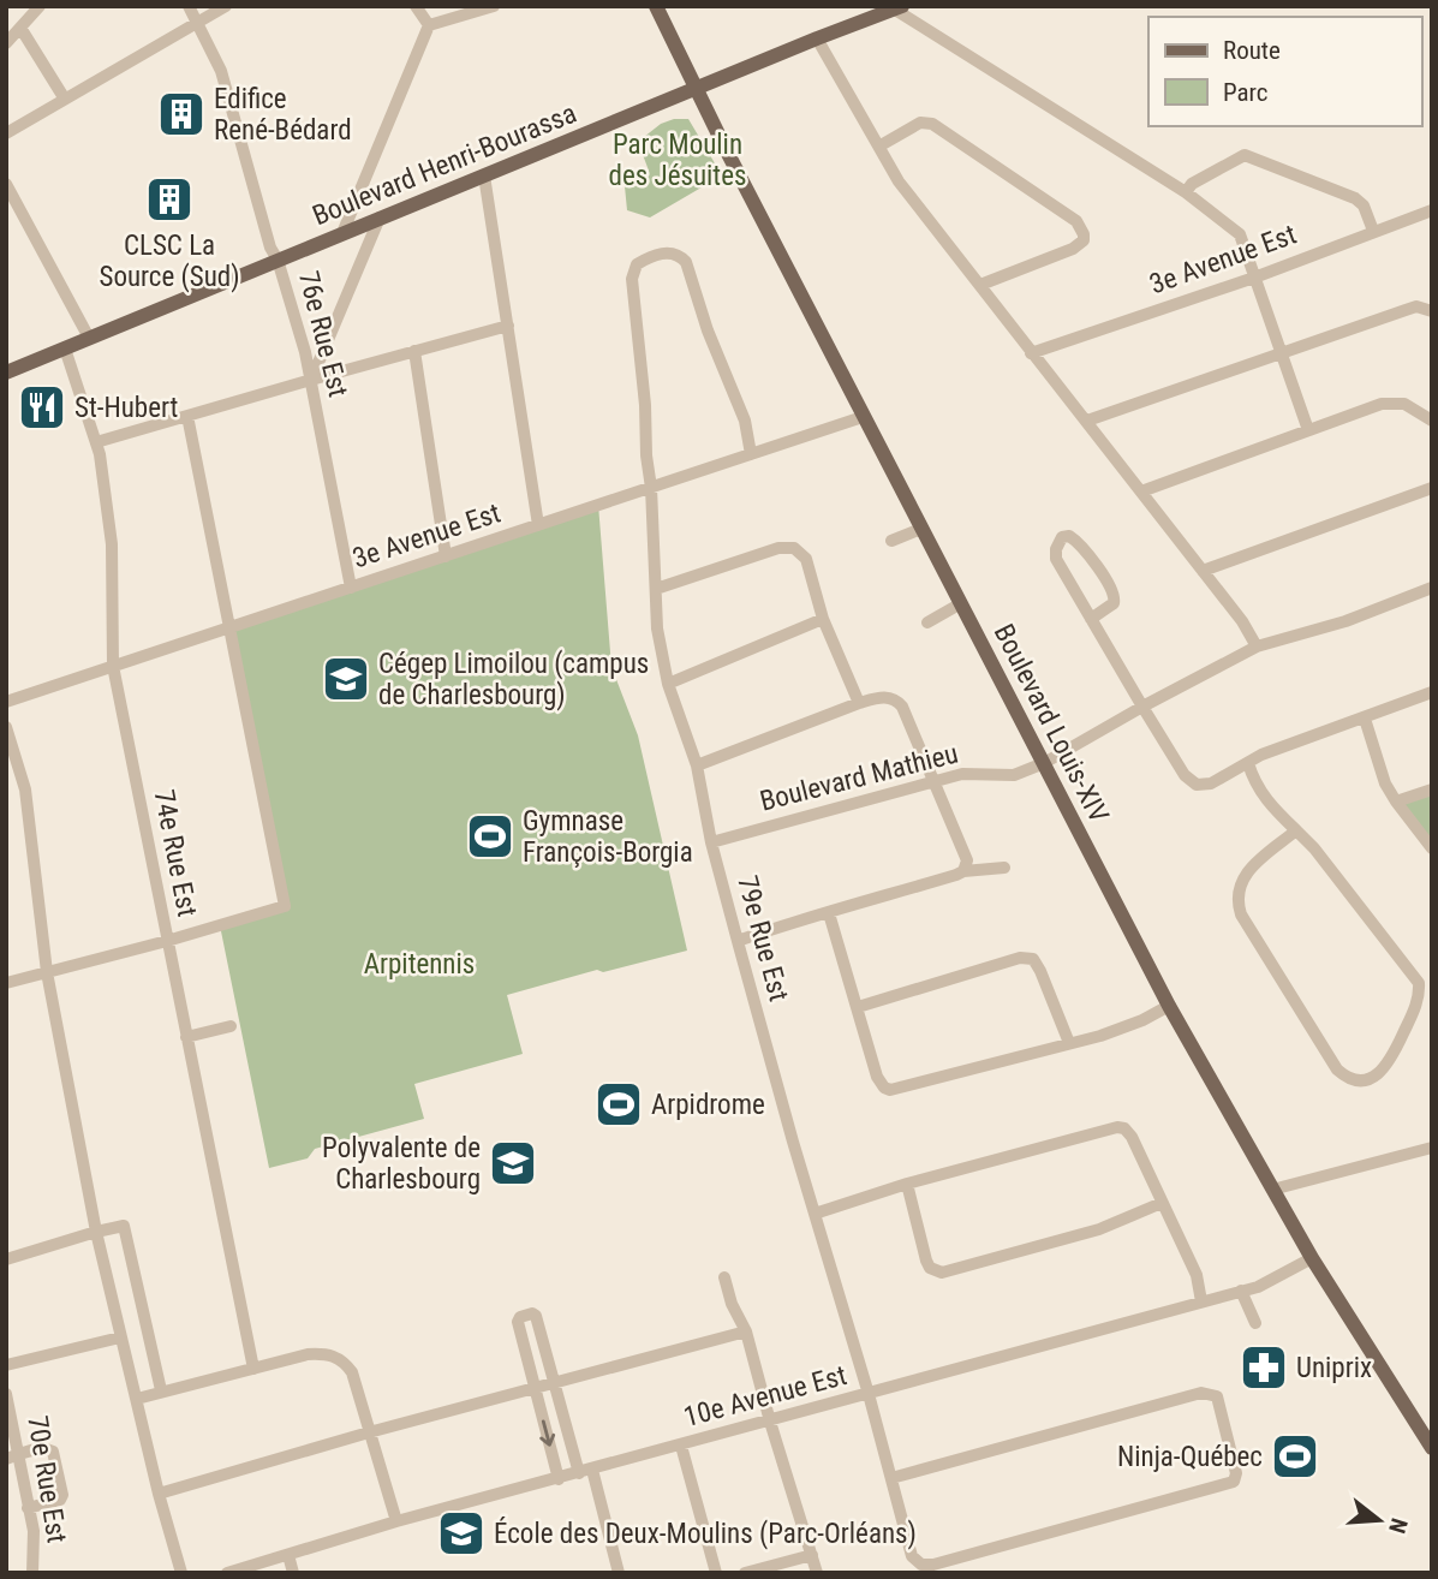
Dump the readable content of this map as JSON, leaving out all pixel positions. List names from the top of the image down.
{
  "streets": {
    "main road": ["Boulevard Henri-Bourassa", "Boulevard Louis-XIV"],
    "street": [
      "3e Avenue Est",
      "76e Rue Est",
      "Boulevard Mathieu",
      "74e Rue Est",
      "79e Rue Est",
      "10e Avenue Est",
      "70e Rue Est"
    ]
  },
  "crossings": [
    ["Boulevard Henri-Bourassa", "76e Rue Est"],
    ["Boulevard Henri-Bourassa", "Boulevard Louis-XIV"],
    ["Boulevard Henri-Bourassa", "74e Rue Est"],
    ["3e Avenue Est", "76e Rue Est"],
    ["3e Avenue Est", "Boulevard Louis-XIV"],
    ["3e Avenue Est", "74e Rue Est"],
    ["3e Avenue Est", "79e Rue Est"],
    ["Boulevard Louis-XIV", "Boulevard Mathieu"],
    ["Boulevard Louis-XIV", "10e Avenue Est"],
    ["Boulevard Mathieu", "79e Rue Est"],
    ["79e Rue Est", "10e Avenue Est"]
  ],
  "parks": ["Parc Moulin des Jésuites", "Arpitennis"],
  "places": {
    "building": ["Edifice René-Bédard", "CLSC La Source (Sud)"],
    "restaurant": ["St-Hubert"],
    "school or university": ["Cégep Limoilou (campus de Charlesbourg)", "Polyvalente de Charlesbourg", "École des Deux-Moulins (Parc-Orléans)"],
    "sports": ["Gymnase François-Borgia", "Arpidrome", "Ninja-Québec"],
    "pharmacy": ["Uniprix"]
  },
  "legend": ["Route", "Parc"],
  "north": "right"
}
